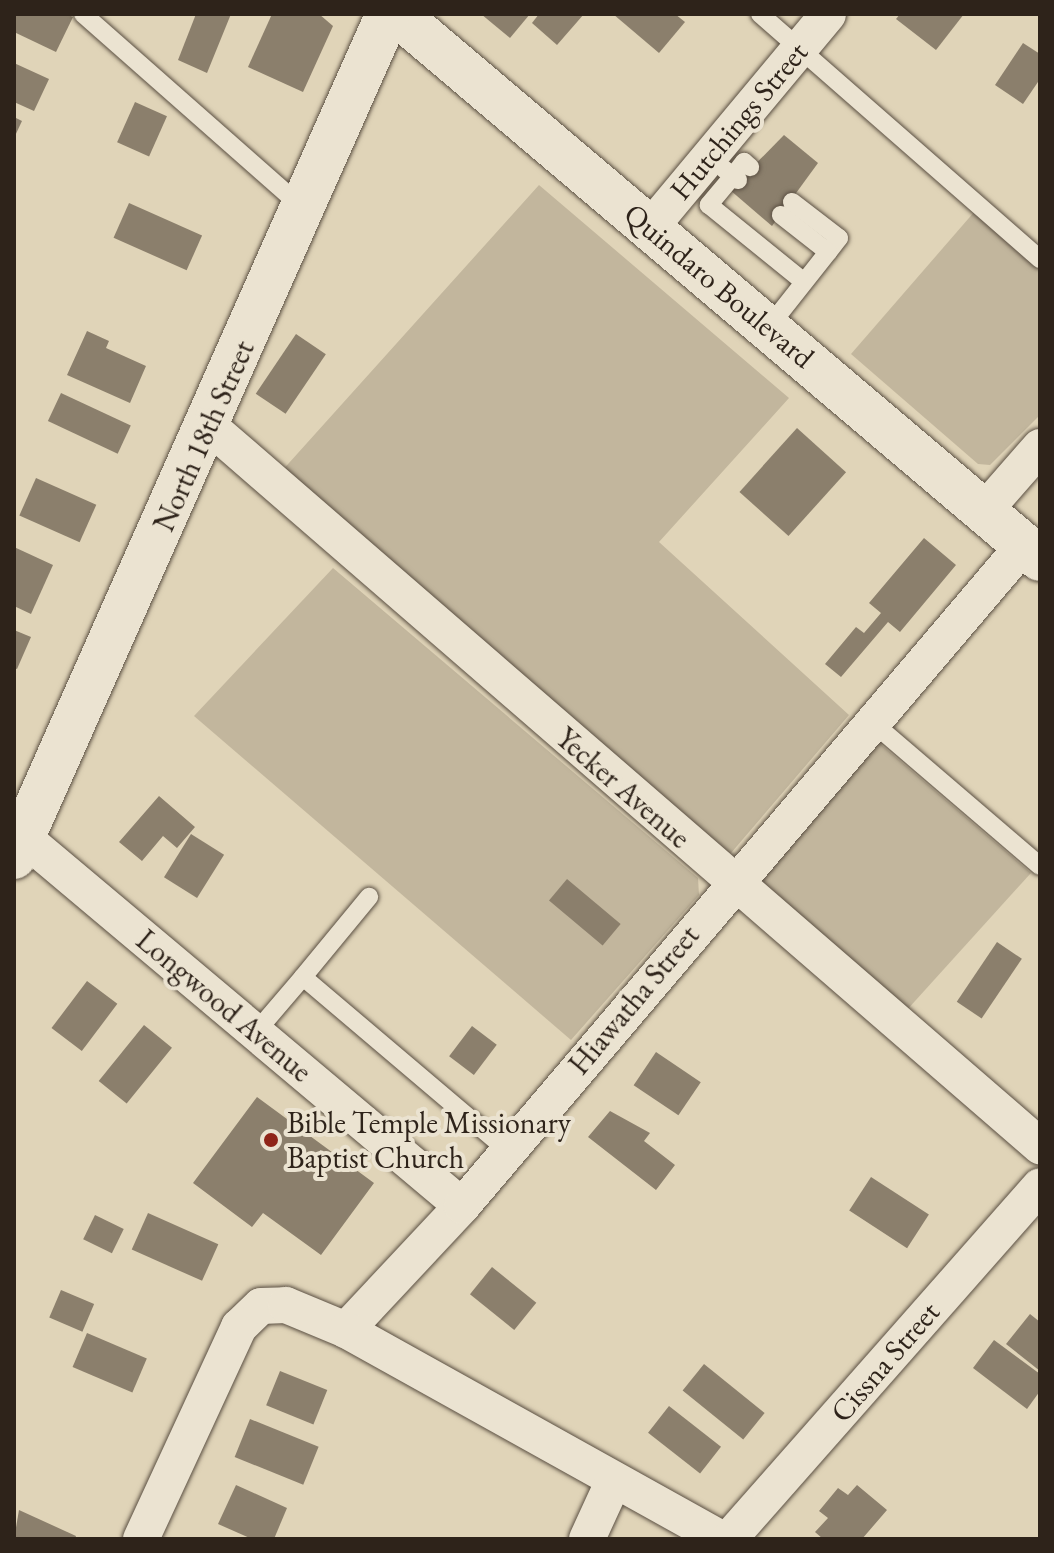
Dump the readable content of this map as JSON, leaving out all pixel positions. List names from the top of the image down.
{
  "streets": {
    "main road": ["Quindaro Boulevard", "North 18th Street"],
    "street": [
      "Hutchings Street",
      "Yecker Avenue",
      "Hiawatha Street",
      "Longwood Avenue",
      "Cissna Street"
    ]
  },
  "crossings": [
    ["Hutchings Street", "Quindaro Boulevard"],
    ["Quindaro Boulevard", "Hiawatha Street"],
    ["North 18th Street", "Yecker Avenue"],
    ["North 18th Street", "Longwood Avenue"],
    ["Yecker Avenue", "Hiawatha Street"],
    ["Hiawatha Street", "Longwood Avenue"]
  ],
  "places": ["Bible Temple Missionary Baptist Church"]
}
